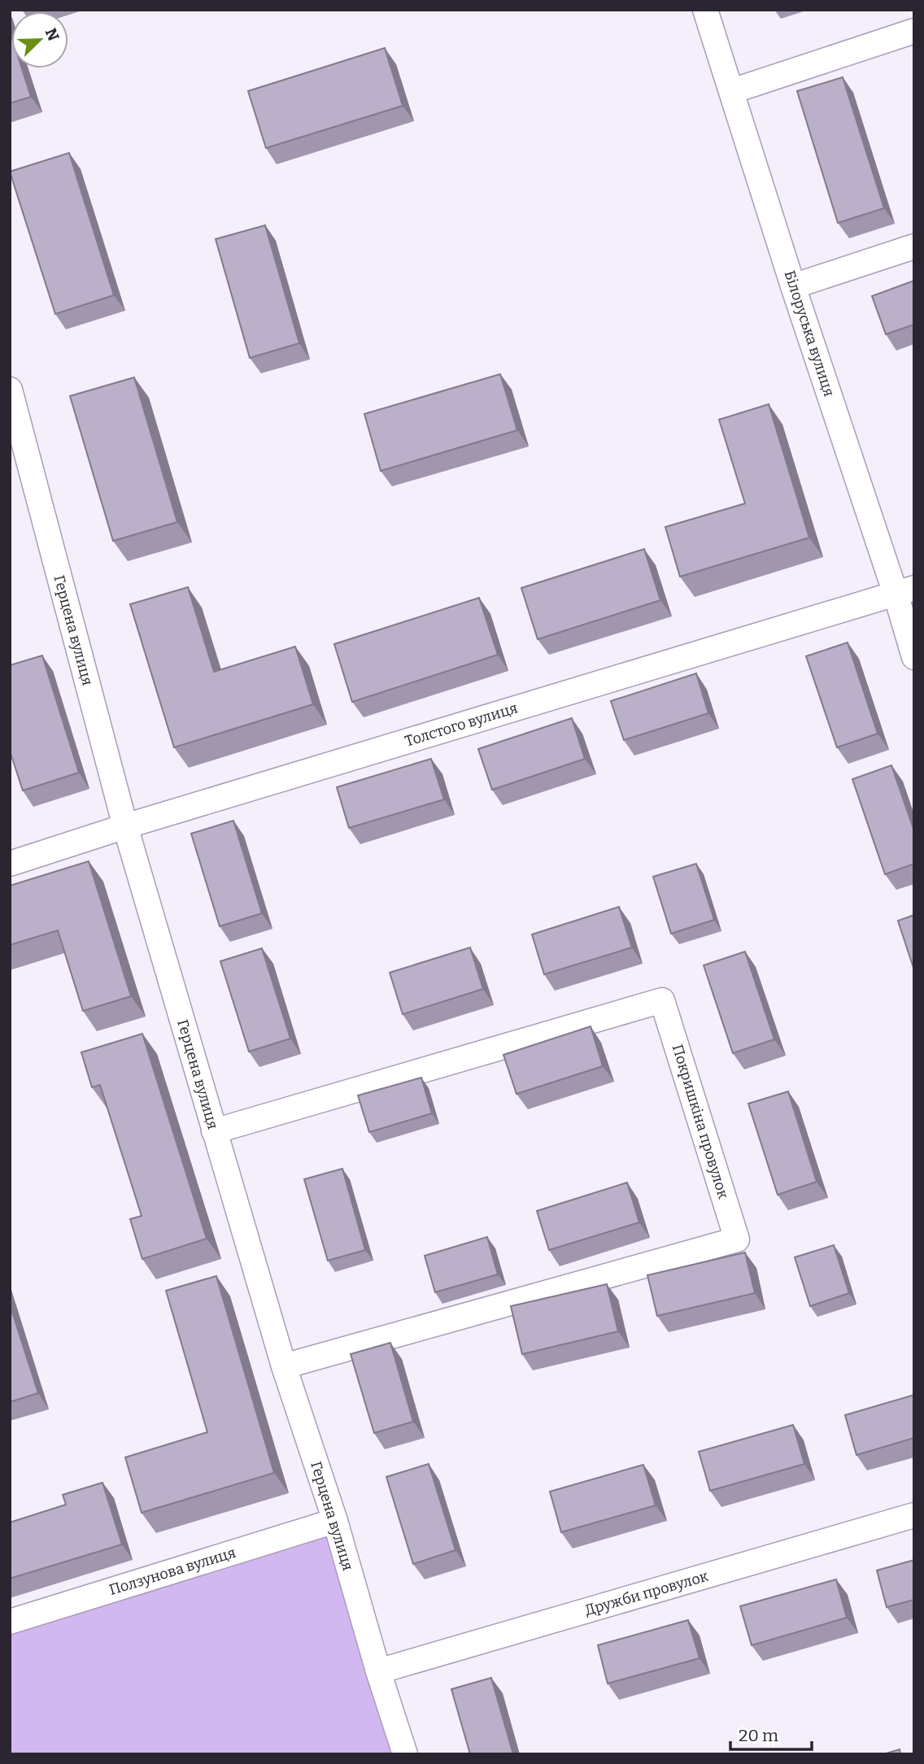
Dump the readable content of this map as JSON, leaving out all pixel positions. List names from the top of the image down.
{
  "streets": {
    "street": [
      "Білоруська вулиця",
      "Герцена вулиця",
      "Толстого вулиця",
      "Покришкіна провулок",
      "Ползунова вулиця",
      "Дружби провулок"
    ]
  },
  "crossings": [
    ["Білоруська вулиця", "Толстого вулиця"],
    ["Герцена вулиця", "Толстого вулиця"],
    ["Герцена вулиця", "Покришкіна провулок"],
    ["Герцена вулиця", "Ползунова вулиця"],
    ["Герцена вулиця", "Дружби провулок"]
  ],
  "scale_bar": "20 m",
  "north": "top right"
}
